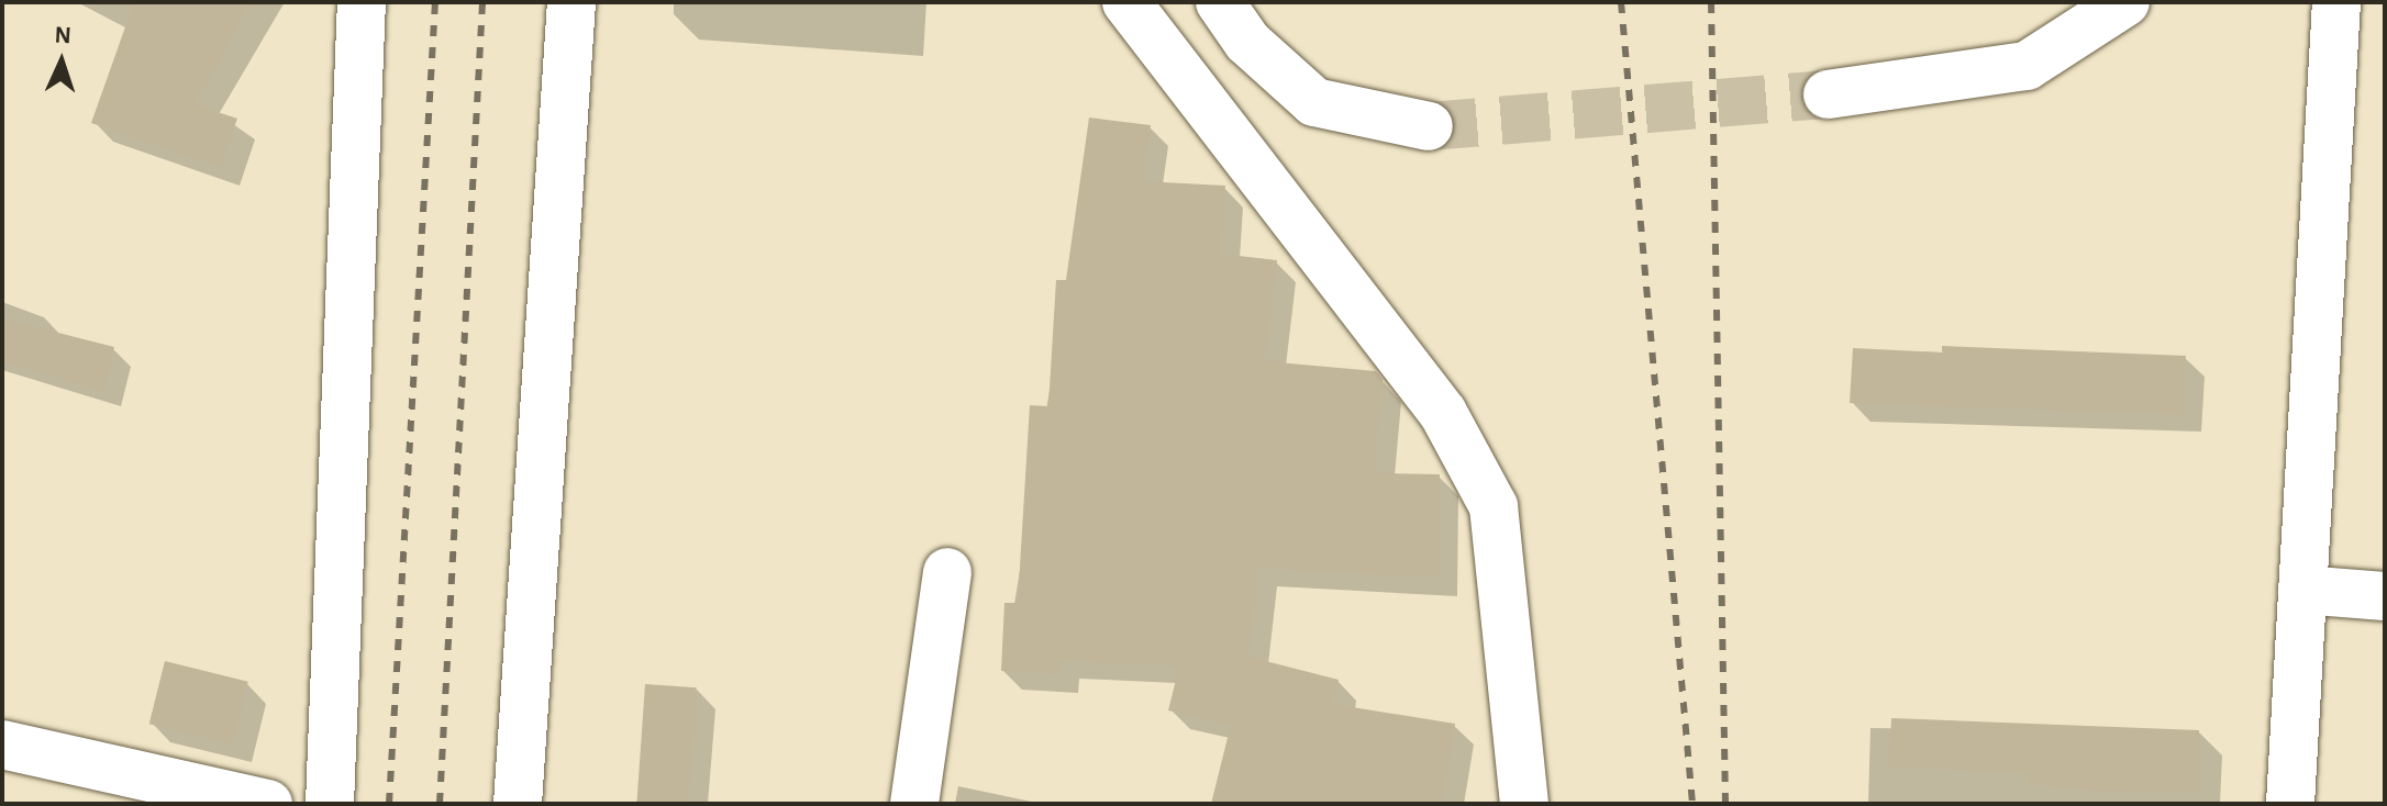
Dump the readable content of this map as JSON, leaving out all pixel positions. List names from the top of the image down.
{
  "north": "top"
}
